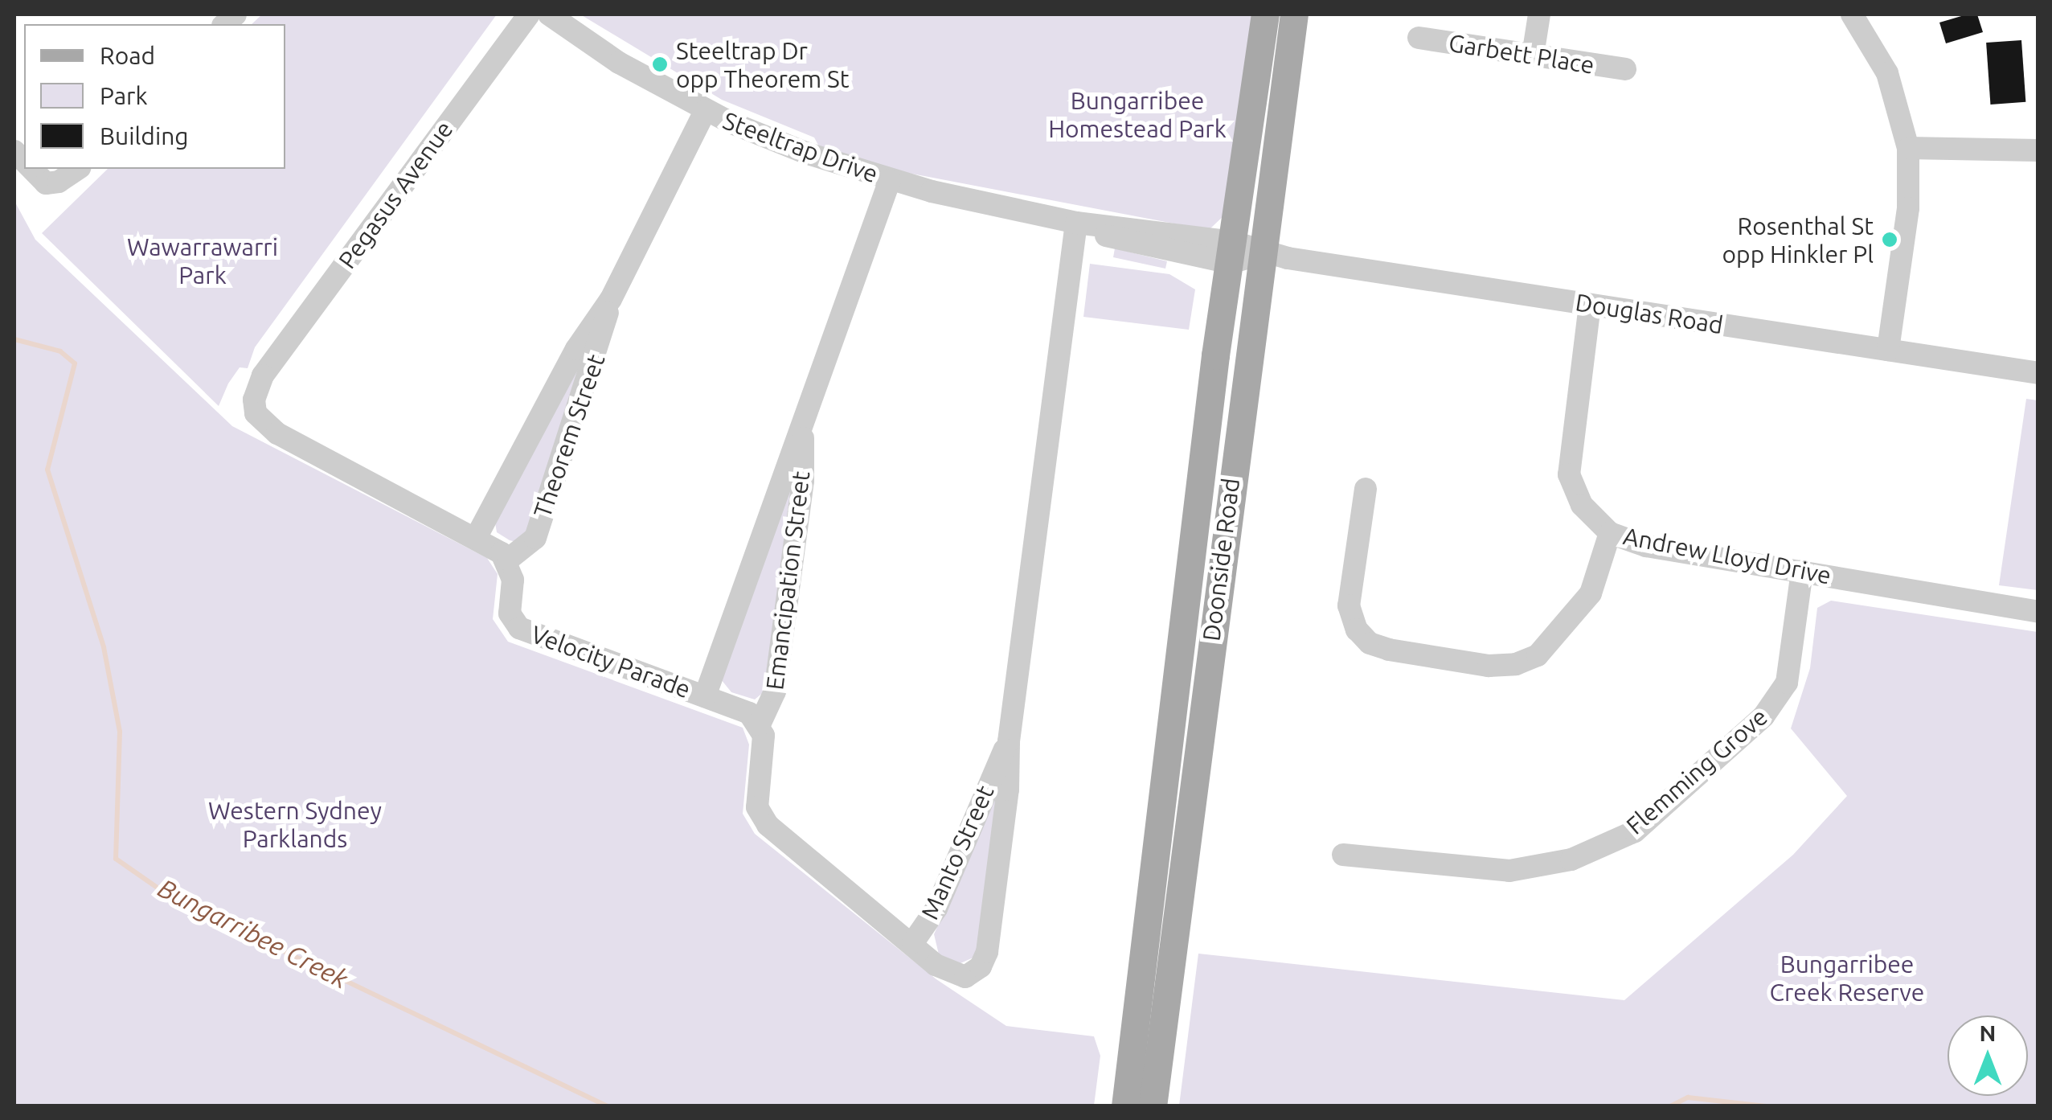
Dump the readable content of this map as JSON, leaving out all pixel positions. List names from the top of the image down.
{
  "streets": {
    "main road": ["Doonside Road"],
    "street": [
      "Garbett Place",
      "Steeltrap Drive",
      "Pegasus Avenue",
      "Douglas Road",
      "Theorem Street",
      "Andrew Lloyd Drive",
      "Emancipation Street",
      "Velocity Parade",
      "Flemming Grove",
      "Manto Street"
    ]
  },
  "crossings": [
    ["Steeltrap Drive", "Douglas Road"],
    ["Steeltrap Drive", "Theorem Street"],
    ["Steeltrap Drive", "Doonside Road"],
    ["Steeltrap Drive", "Emancipation Street"],
    ["Steeltrap Drive", "Manto Street"],
    ["Pegasus Avenue", "Theorem Street"],
    ["Douglas Road", "Andrew Lloyd Drive"],
    ["Douglas Road", "Doonside Road"],
    ["Theorem Street", "Velocity Parade"],
    ["Andrew Lloyd Drive", "Flemming Grove"],
    ["Emancipation Street", "Velocity Parade"]
  ],
  "water": ["Bungarribee Creek"],
  "parks": [
    "Bungarribee Homestead Park",
    "Wawarrawarri Park",
    "Western Sydney Parklands",
    "Bungarribee Creek Reserve"
  ],
  "places": ["Steeltrap Dr opp Theorem St", "Rosenthal St opp Hinkler Pl"],
  "legend": ["Road", "Park", "Building"],
  "north": "top"
}
